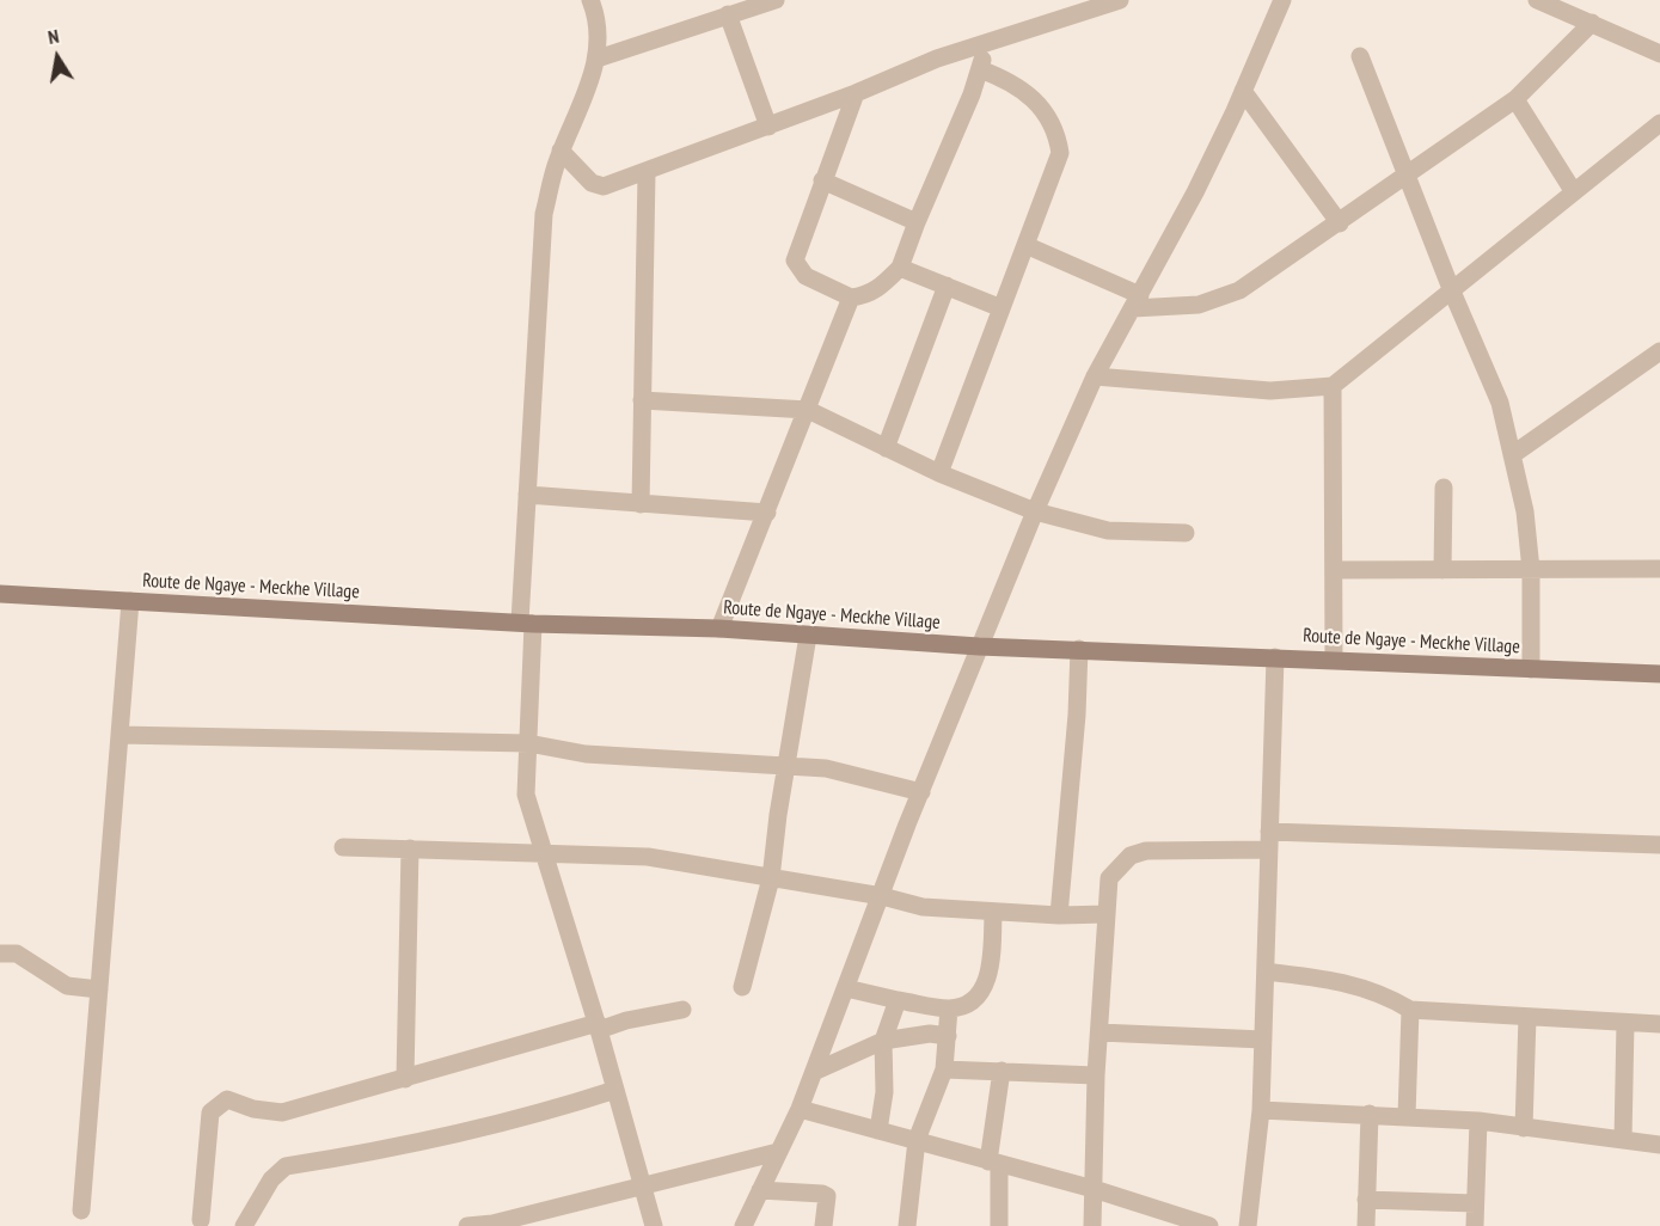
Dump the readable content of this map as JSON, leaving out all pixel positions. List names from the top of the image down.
{
  "streets": {
    "main road": ["Route de Ngaye - Meckhe Village"]
  },
  "north": "top"
}
